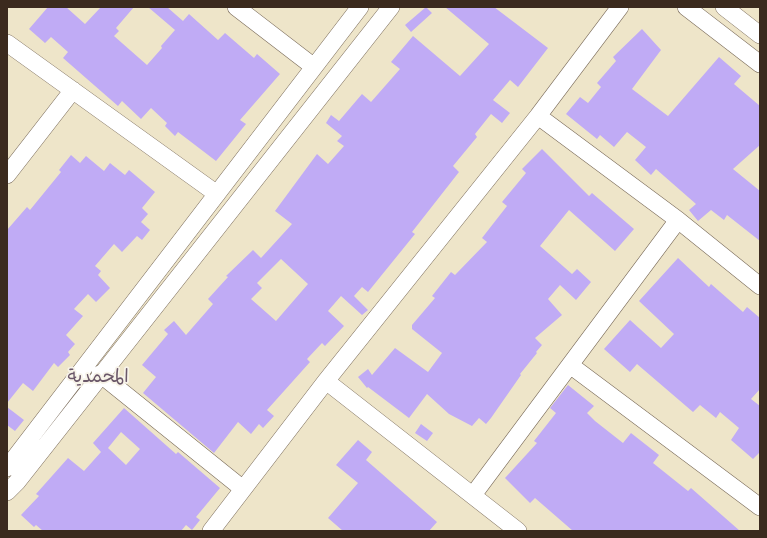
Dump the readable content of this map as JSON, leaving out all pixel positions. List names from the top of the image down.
{
  "districts": ["المحمدية"]
}
